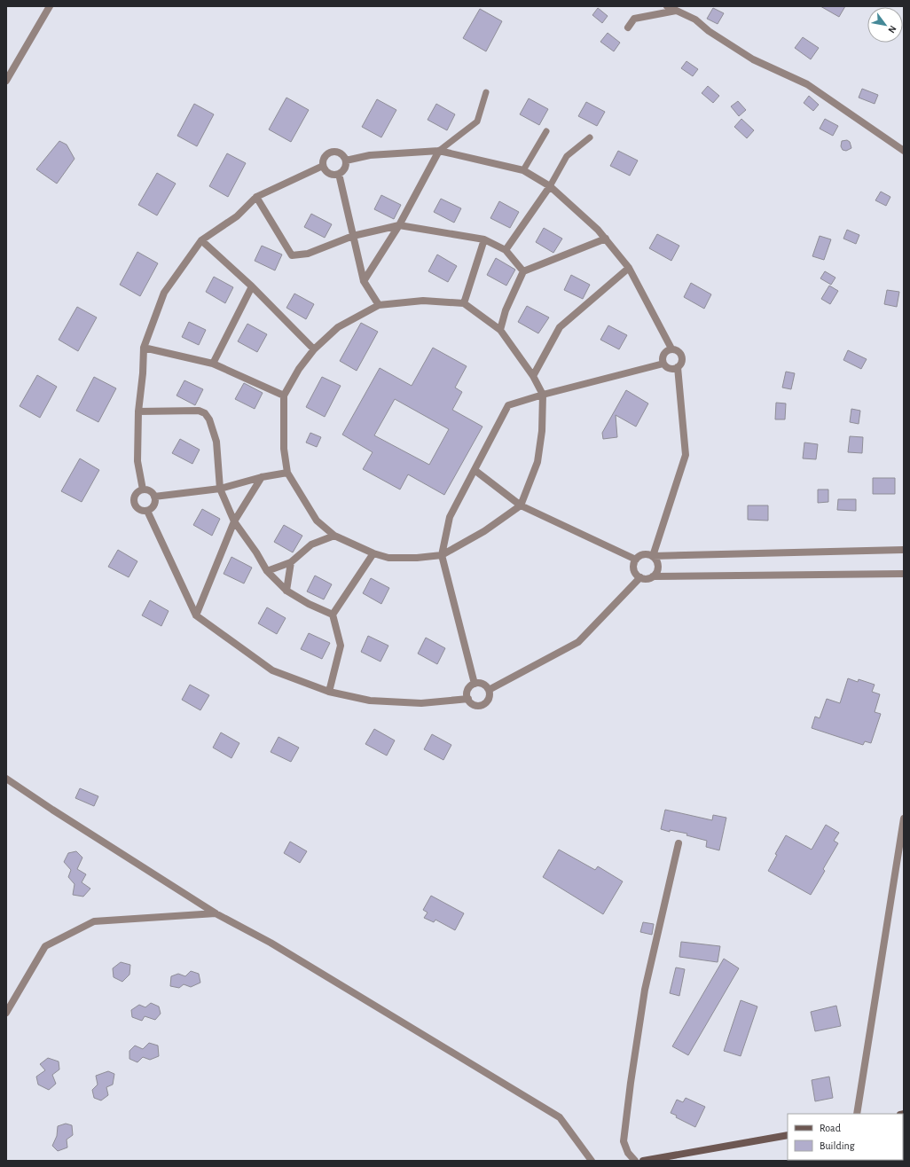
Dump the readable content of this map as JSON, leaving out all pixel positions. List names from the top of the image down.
{
  "legend": ["Road", "Building"],
  "north": "bottom right"
}
